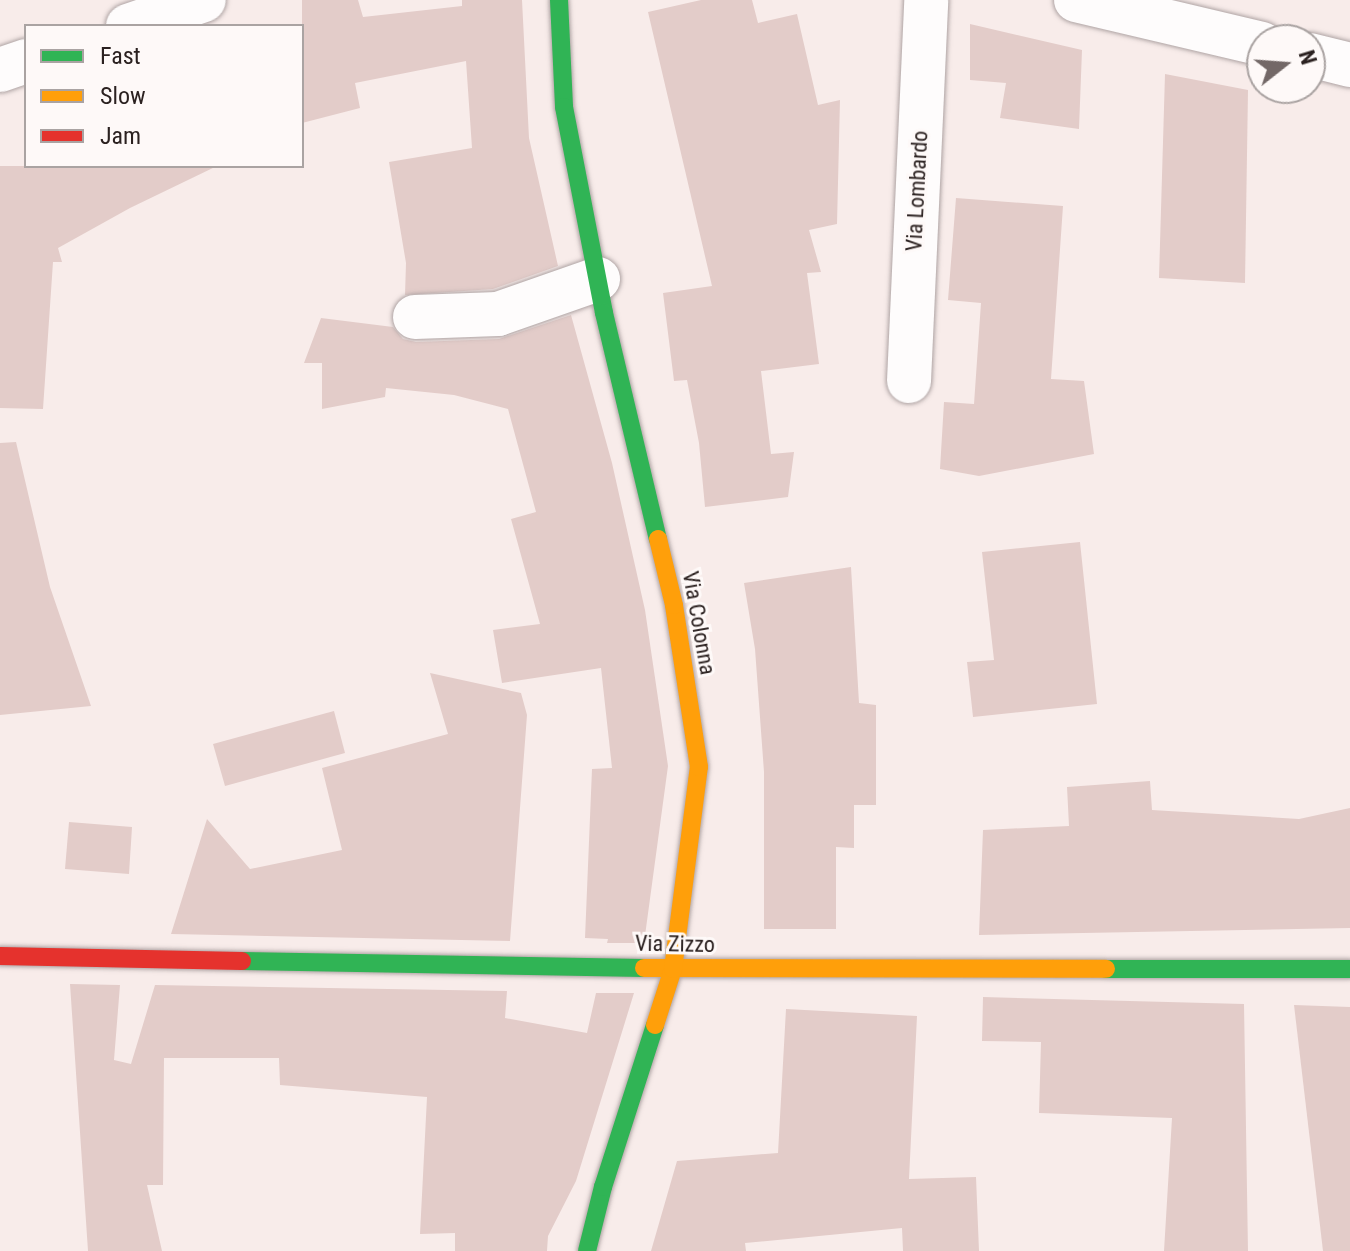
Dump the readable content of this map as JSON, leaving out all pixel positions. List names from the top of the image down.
{
  "streets": {
    "street": ["Via Lombardo", "Via Colonna", "Via Zizzo"]
  },
  "crossings": [
    ["Via Colonna", "Via Zizzo"]
  ],
  "legend": ["Fast", "Slow", "Jam"],
  "north": "right"
}
